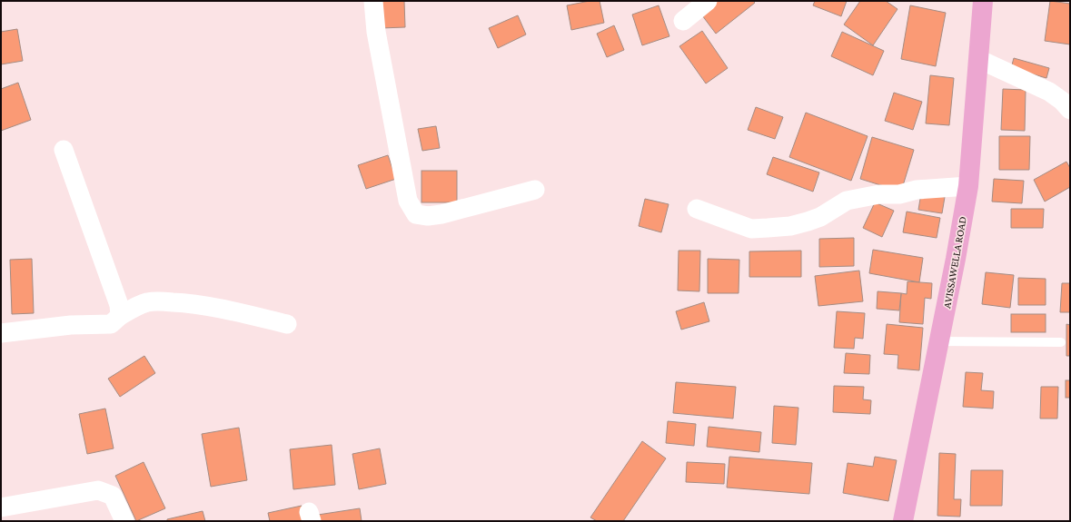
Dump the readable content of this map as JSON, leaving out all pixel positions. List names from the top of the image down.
{
  "streets": {
    "main road": ["AVISSAWELLA ROAD"]
  }
}
